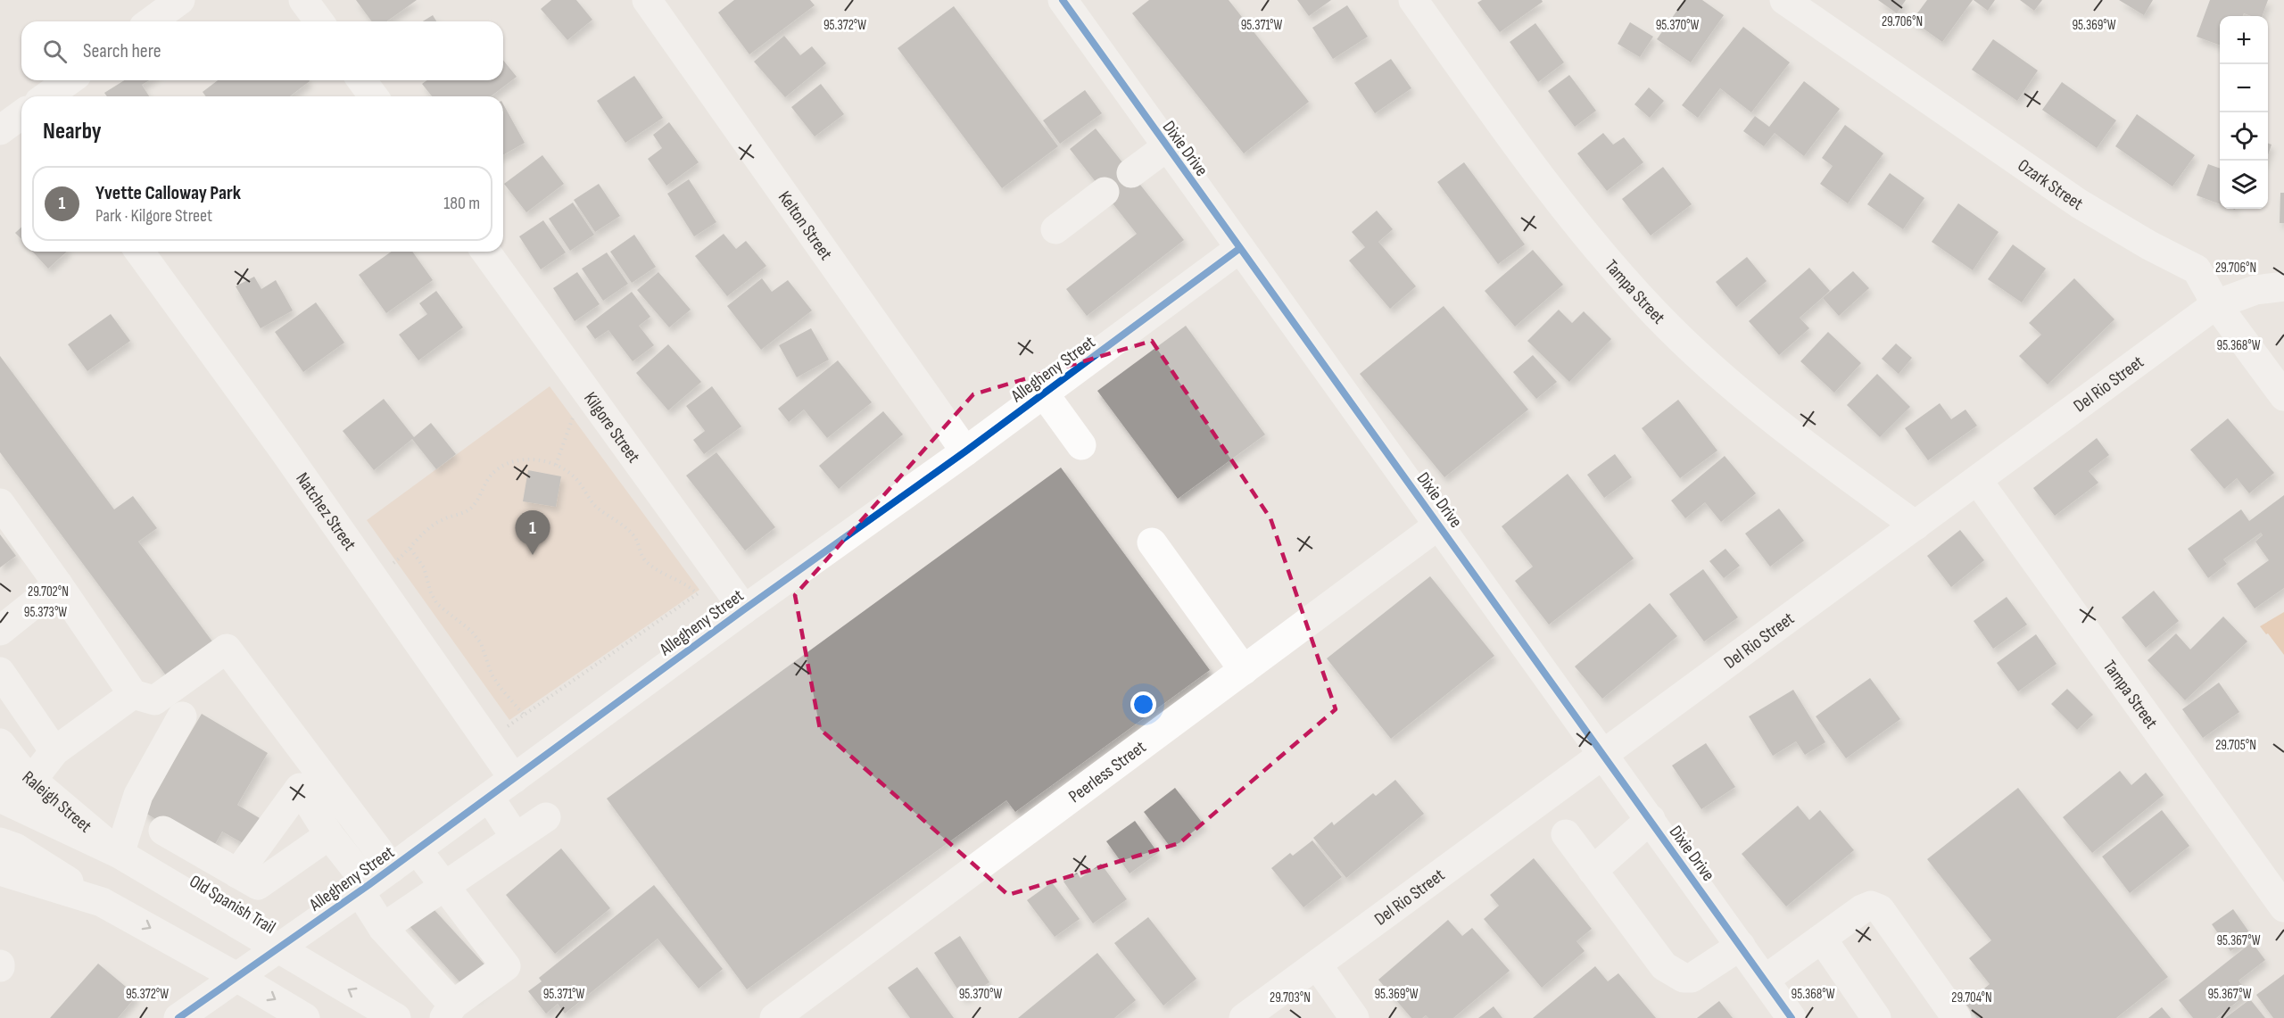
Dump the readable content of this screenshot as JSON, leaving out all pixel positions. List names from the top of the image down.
{
  "streets": {
    "street": [
      "Dixie Drive",
      "Ozark Street",
      "Kelton Street",
      "Tampa Street",
      "Allegheny Street",
      "Del Rio Street",
      "Kilgore Street",
      "Natchez Street",
      "Peerless Street",
      "Raleigh Street",
      "Old Spanish Trail"
    ]
  },
  "crossings": [
    ["Dixie Drive", "Allegheny Street"],
    ["Dixie Drive", "Del Rio Street"],
    ["Dixie Drive", "Peerless Street"],
    ["Ozark Street", "Del Rio Street"],
    ["Kelton Street", "Allegheny Street"],
    ["Tampa Street", "Del Rio Street"],
    ["Allegheny Street", "Kilgore Street"],
    ["Allegheny Street", "Natchez Street"],
    ["Allegheny Street", "Old Spanish Trail"],
    ["Raleigh Street", "Old Spanish Trail"]
  ],
  "page": {
    "map_buttons": ["+", "−"],
    "search": "Search here",
    "heading": "Nearby",
    "list": [
      {
        "mark": "1",
        "name": "Yvette Calloway Park",
        "note": "Park · Kilgore Street",
        "value": "180 m"
      }
    ],
    "pins": "1"
  },
  "coordinates": [
    "29.706°N",
    "95.372°W",
    "95.371°W",
    "95.370°W",
    "95.369°W",
    "95.368°W",
    "29.702°N",
    "95.373°W",
    "29.705°N",
    "95.367°W",
    "29.703°N",
    "29.704°N"
  ]
}
